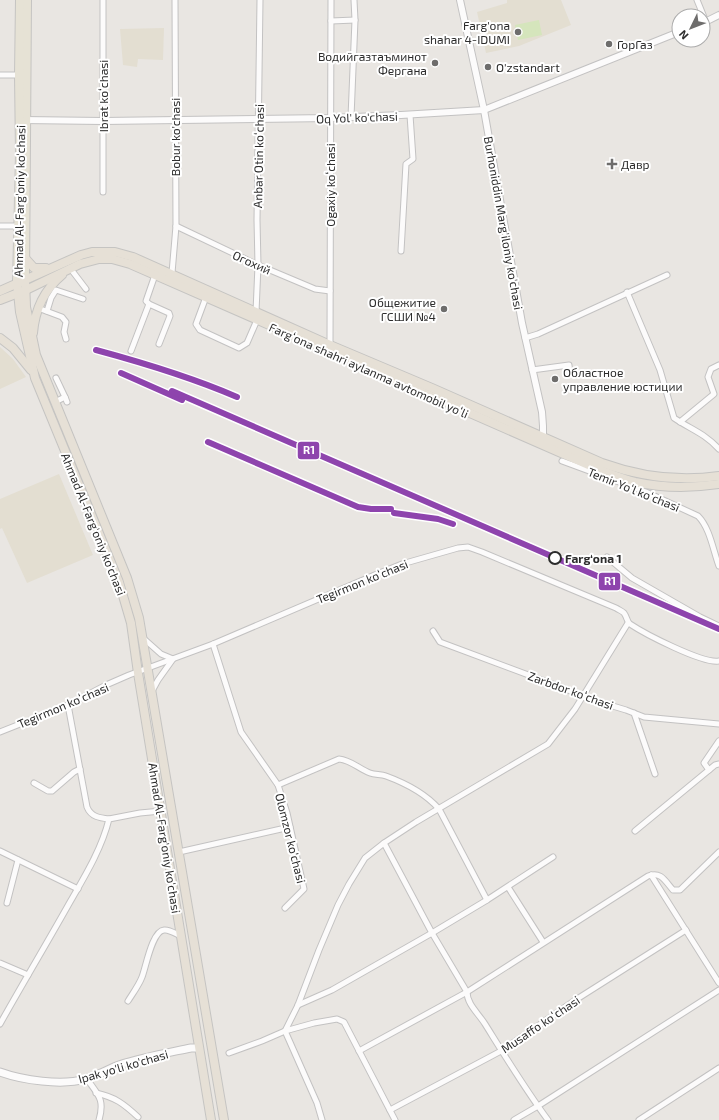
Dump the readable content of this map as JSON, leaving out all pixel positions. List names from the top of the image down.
{
  "streets": {
    "highway": ["Ahmad Al-Farg'oniy ko'chasi", "Fargʻona shahri aylanma avtomobil yoʻli"],
    "main road": ["Ipak yo'li ko'chasi"],
    "street": [
      "Ibrat koʻchasi",
      "Oq Yol' ko'chasi",
      "Bobur ko'chasi",
      "Anbar Otin koʻchasi",
      "Ogaxiy koʻchasi",
      "Burhoniddin Marg'iloniy ko'chasi",
      "Огохий",
      "Temir Yoʻl koʻchasi",
      "Tegirmon koʻchasi",
      "Zarbdor koʻchasi",
      "Olomzor ko'chasi",
      "Musaffo koʻchasi"
    ]
  },
  "crossings": [
    ["Ibrat koʻchasi", "Oq Yol' ko'chasi"],
    ["Oq Yol' ko'chasi", "Bobur ko'chasi"],
    ["Oq Yol' ko'chasi", "Anbar Otin koʻchasi"],
    ["Oq Yol' ko'chasi", "Ogaxiy koʻchasi"],
    ["Oq Yol' ko'chasi", "Ahmad Al-Farg'oniy ko'chasi"],
    ["Oq Yol' ko'chasi", "Burhoniddin Marg'iloniy ko'chasi"],
    ["Bobur ko'chasi", "Огохий"],
    ["Bobur ko'chasi", "Fargʻona shahri aylanma avtomobil yoʻli"],
    ["Anbar Otin koʻchasi", "Огохий"],
    ["Anbar Otin koʻchasi", "Fargʻona shahri aylanma avtomobil yoʻli"],
    ["Ogaxiy koʻchasi", "Огохий"],
    ["Ogaxiy koʻchasi", "Fargʻona shahri aylanma avtomobil yoʻli"],
    ["Ahmad Al-Farg'oniy ko'chasi", "Fargʻona shahri aylanma avtomobil yoʻli"],
    ["Ahmad Al-Farg'oniy ko'chasi", "Tegirmon koʻchasi"],
    ["Ahmad Al-Farg'oniy ko'chasi", "Ipak yo'li ko'chasi"],
    ["Burhoniddin Marg'iloniy ko'chasi", "Fargʻona shahri aylanma avtomobil yoʻli"],
    ["Tegirmon koʻchasi", "Olomzor ko'chasi"]
  ],
  "places": {
    "other": [
      "Farg'ona shahar 4-IDUMI",
      "ГорГаз",
      "Водийгазтаъминот Фергана",
      "O'zstandart",
      "Общежитие ГСШИ №4",
      "Областное управление юстиции",
      "Farg‘ona 1"
    ],
    "health": ["Давр"]
  },
  "lines": ["transit line R1"],
  "north": "bottom left"
}
